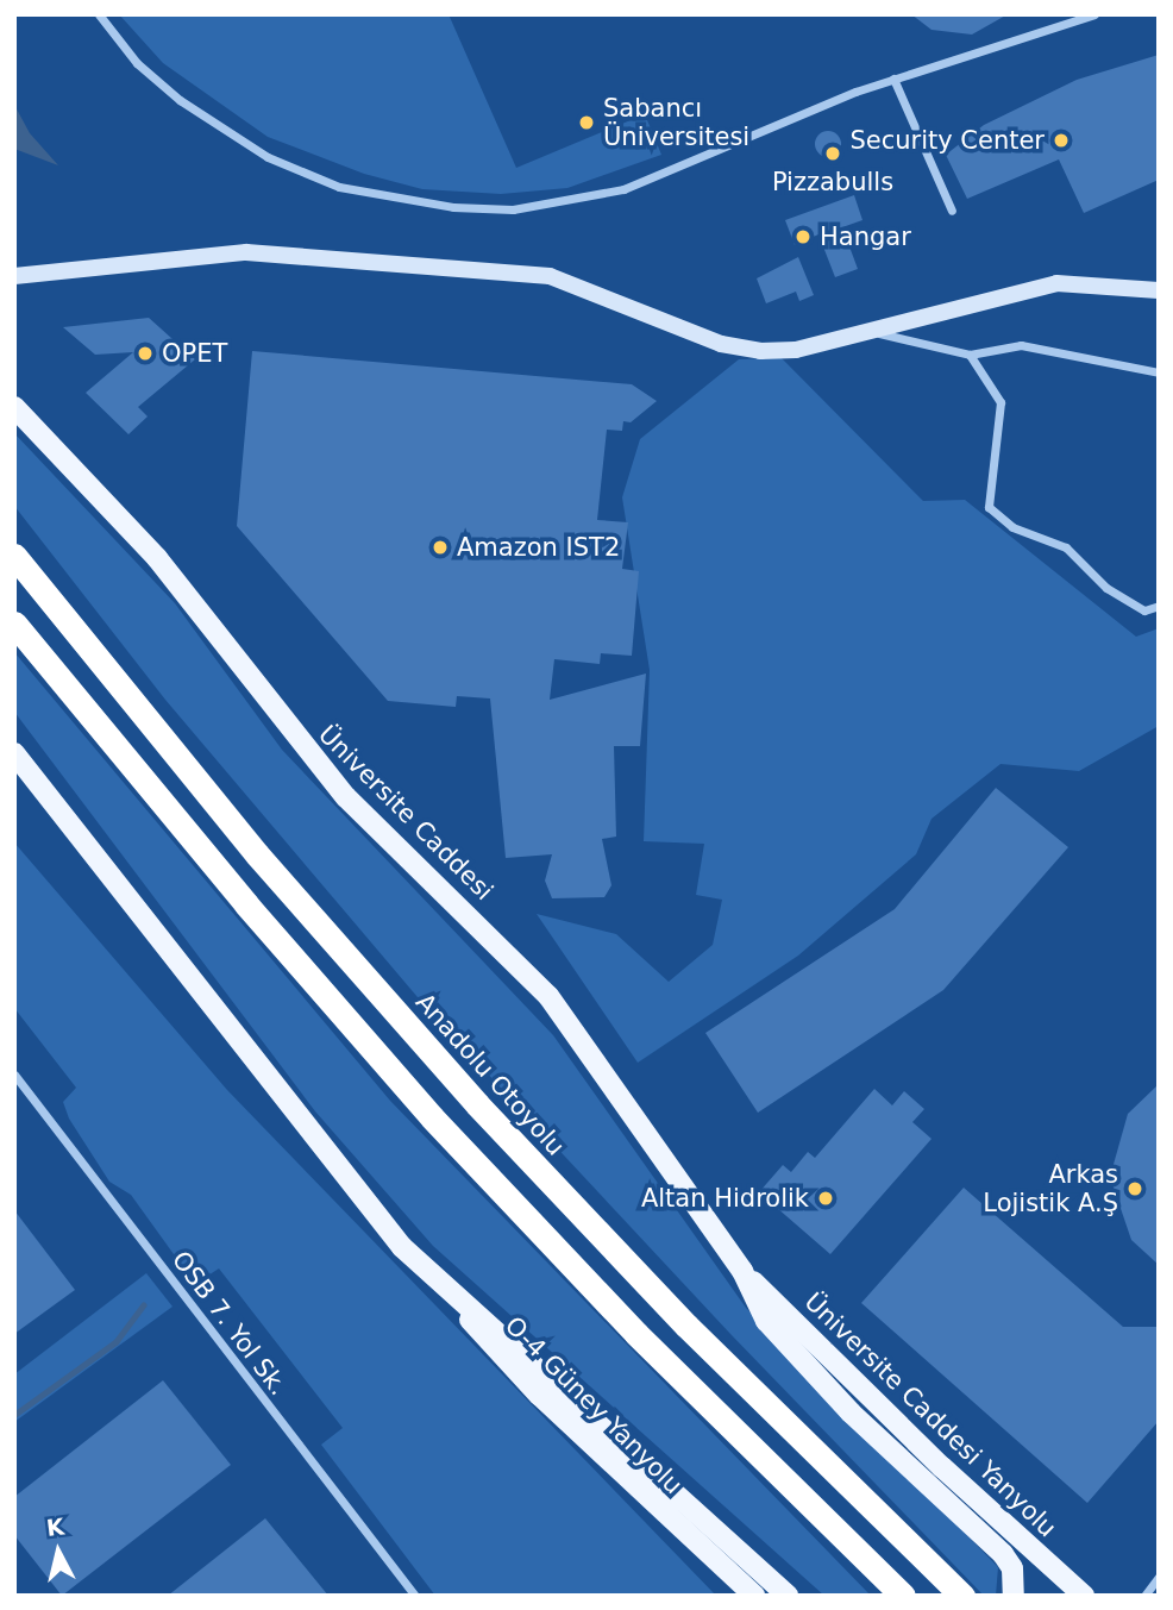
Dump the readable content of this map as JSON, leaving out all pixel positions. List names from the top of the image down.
{
  "streets": {
    "highway": ["Anadolu Otoyolu"],
    "main road": ["Üniversite Caddesi", "O-4 Güney Yanyolu", "Üniversite Caddesi Yanyolu"],
    "street": ["OSB 7. Yol Sk."]
  },
  "crossings": [
    ["Üniversite Caddesi", "Üniversite Caddesi Yanyolu"]
  ],
  "places": [
    "Sabancı Üniversitesi",
    "Security Center",
    "Pizzabulls",
    "Hangar",
    "OPET",
    "Amazon IST2",
    "Arkas Lojistik A.Ş",
    "Altan Hidrolik"
  ],
  "north": "top"
}
